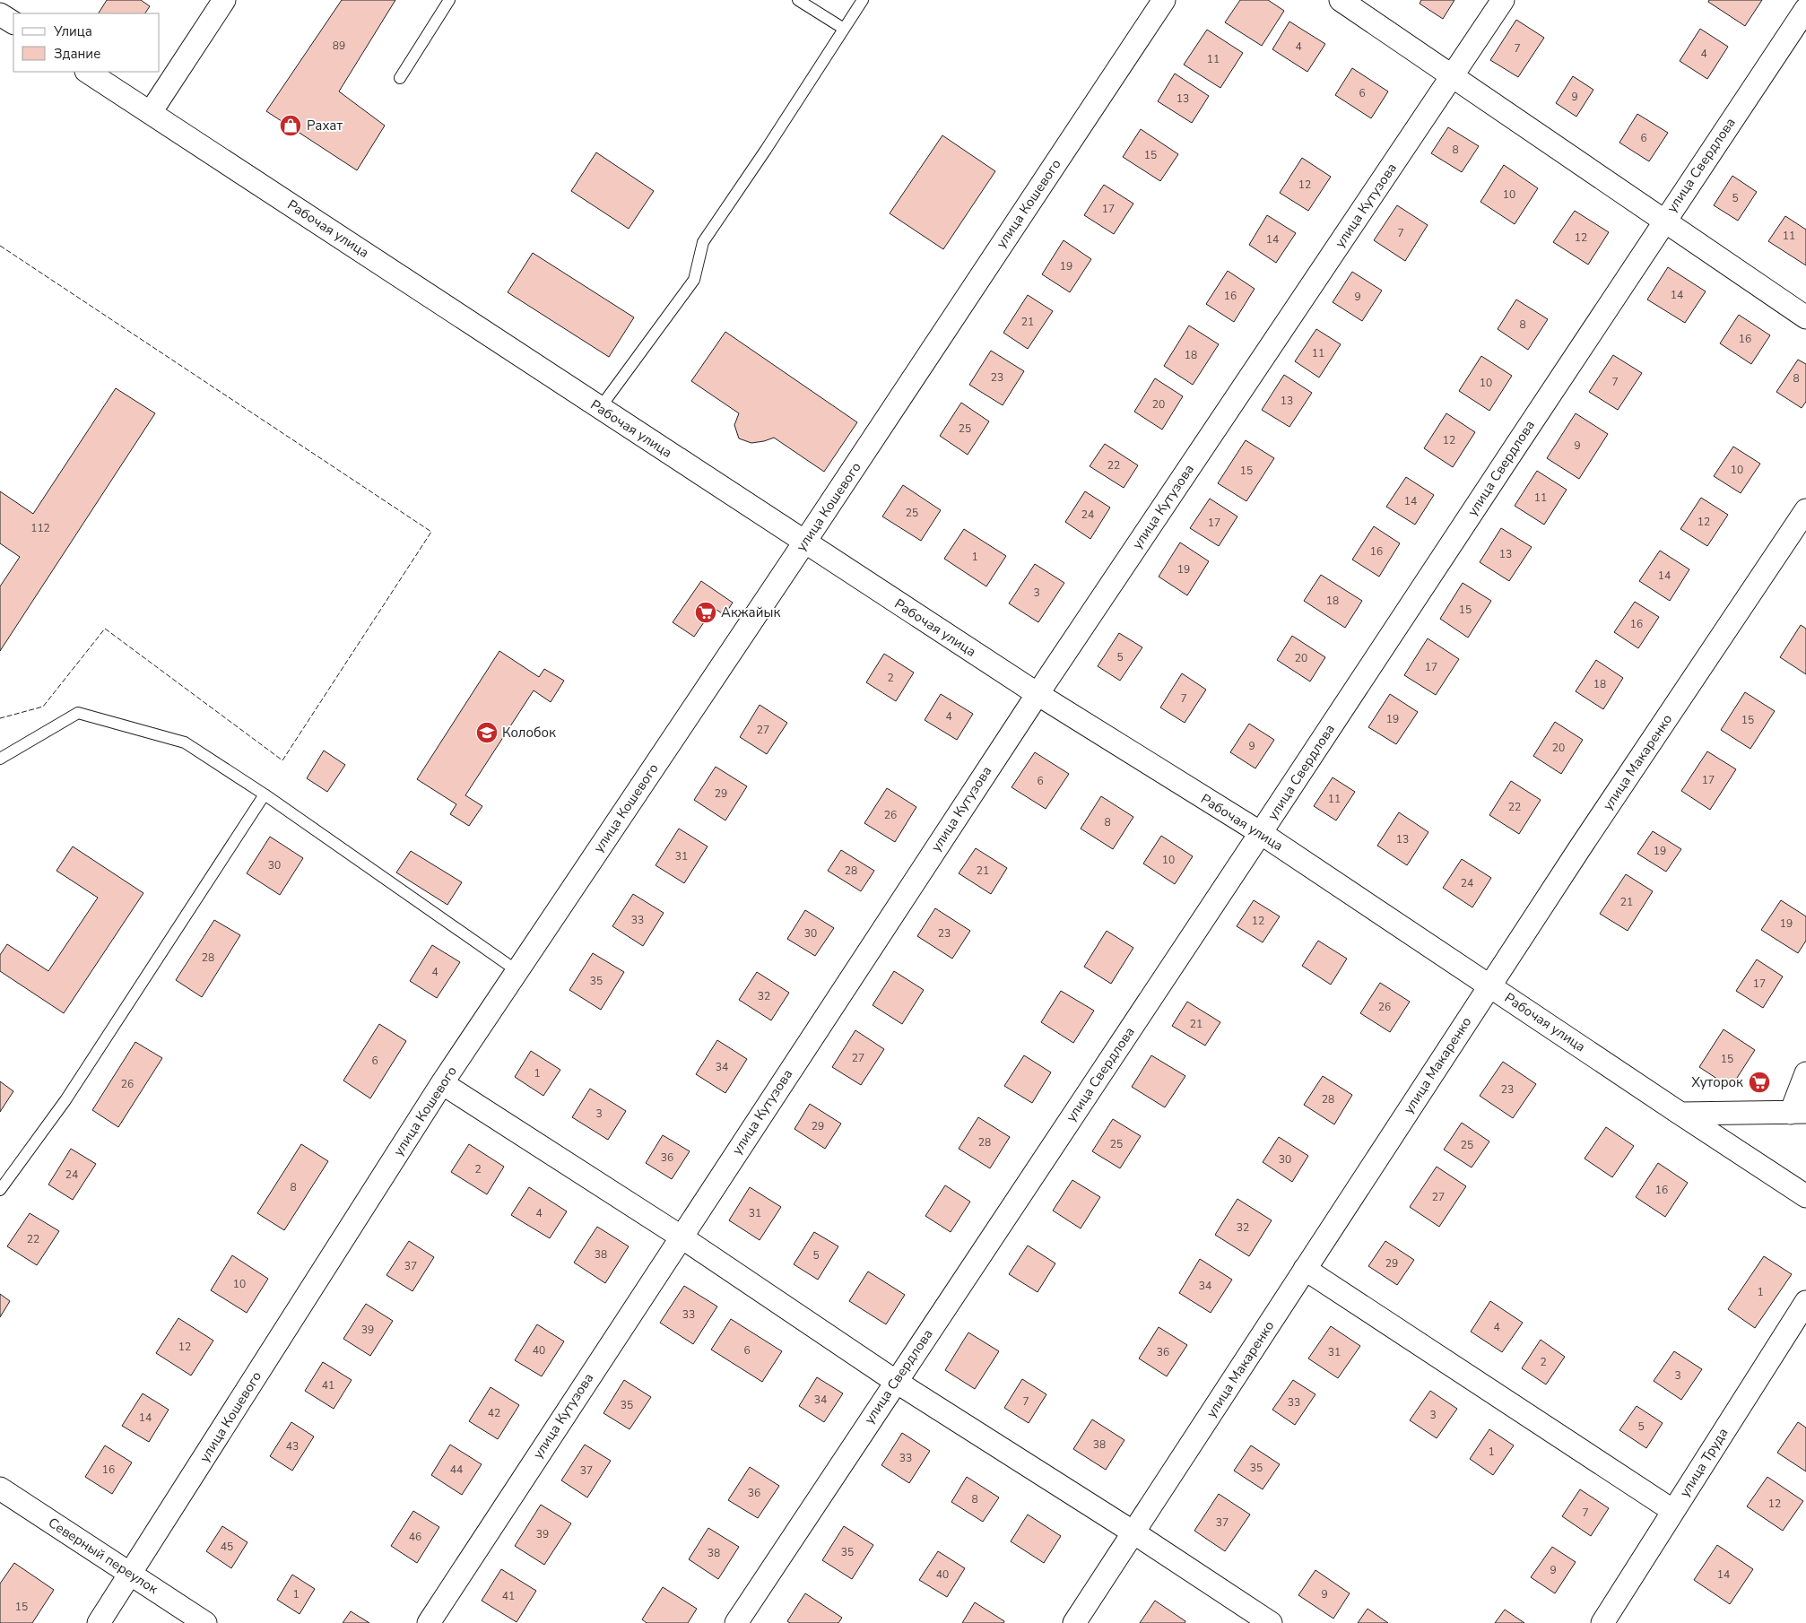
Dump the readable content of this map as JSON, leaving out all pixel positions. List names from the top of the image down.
{
  "streets": {
    "street": [
      "улица Свердлова",
      "улица Кошевого",
      "улица Кутузова",
      "Рабочая улица",
      "улица Макаренко",
      "улица Труда",
      "Северный переулок"
    ]
  },
  "crossings": [
    ["улица Свердлова", "Рабочая улица"],
    ["улица Кошевого", "Рабочая улица"],
    ["улица Кошевого", "Северный переулок"],
    ["улица Кутузова", "Рабочая улица"],
    ["Рабочая улица", "улица Макаренко"]
  ],
  "places": {
    "shop": ["Рахат"],
    "supermarket": ["Акжайык", "Хуторок"],
    "school or university": ["Колобок"]
  },
  "house_numbers": [
    "89",
    "4",
    "7",
    "4",
    "11",
    "6",
    "9",
    "13",
    "6",
    "8",
    "15",
    "12",
    "10",
    "5",
    "17",
    "7",
    "11",
    "12",
    "14",
    "19",
    "14",
    "16",
    "9",
    "21",
    "8",
    "16",
    "11",
    "18",
    "23",
    "8",
    "7",
    "10",
    "13",
    "20",
    "25",
    "12",
    "9",
    "22",
    "10",
    "15",
    "11",
    "14",
    "25",
    "24",
    "12",
    "17",
    "112",
    "16",
    "13",
    "1",
    "19",
    "14",
    "3",
    "18",
    "15",
    "16",
    "5",
    "20",
    "17",
    "2",
    "18",
    "7",
    "4",
    "19",
    "15",
    "27",
    "9",
    "20",
    "17",
    "6",
    "29",
    "11",
    "22",
    "26",
    "8",
    "13",
    "19",
    "31",
    "10",
    "30",
    "28",
    "21",
    "24",
    "21",
    "33",
    "12",
    "19",
    "30",
    "23",
    "28",
    "4",
    "35",
    "17",
    "32",
    "26",
    "21",
    "27",
    "15",
    "6",
    "34",
    "1",
    "26",
    "23",
    "28",
    "3",
    "29",
    "28",
    "25",
    "25",
    "36",
    "30",
    "2",
    "24",
    "8",
    "16",
    "27",
    "4",
    "31",
    "32",
    "22",
    "38",
    "5",
    "29",
    "37",
    "10",
    "34",
    "1",
    "33",
    "4",
    "39",
    "12",
    "40",
    "6",
    "36",
    "31",
    "2",
    "3",
    "41",
    "34",
    "7",
    "33",
    "35",
    "42",
    "3",
    "14",
    "5",
    "38",
    "43",
    "1",
    "33",
    "35",
    "16",
    "44",
    "37",
    "36",
    "8",
    "12",
    "7",
    "37",
    "39",
    "46",
    "45",
    "35",
    "38",
    "9",
    "40",
    "14",
    "1",
    "9",
    "41",
    "15"
  ],
  "legend": ["Улица", "Здание"]
}
